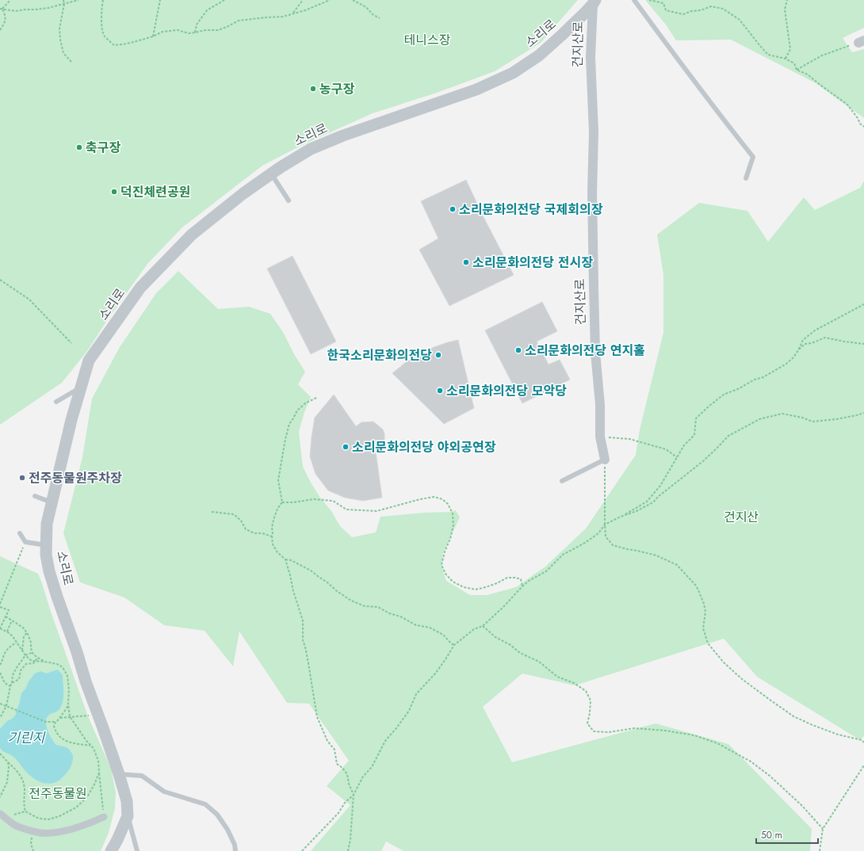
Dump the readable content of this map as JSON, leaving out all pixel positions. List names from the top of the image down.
{
  "streets": {
    "street": ["소리로", "건지산로"]
  },
  "crossings": [
    ["소리로", "건지산로"]
  ],
  "water": ["기린지"],
  "parks": ["테니스장", "건지산", "전주동물원"],
  "places": [
    "농구장",
    "축구장",
    "덕진체련공원",
    "소리문화의전당 국제회의장",
    "소리문화의전당 전시장",
    "소리문화의전당 연지홀",
    "한국소리문화의전당",
    "소리문화의전당 모악당",
    "소리문화의전당 야외공연장",
    "전주동물원주차장"
  ],
  "scale_bar": "50 m"
}
